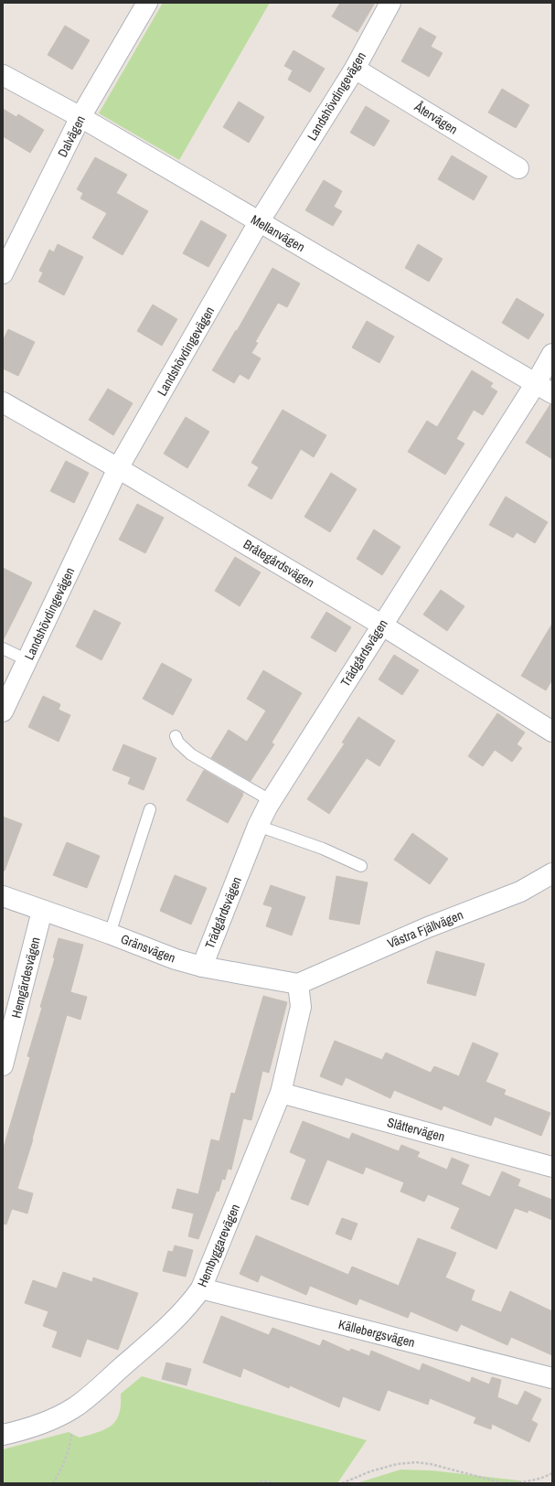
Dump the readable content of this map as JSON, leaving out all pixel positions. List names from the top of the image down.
{
  "streets": {
    "street": [
      "Landshövdingevägen",
      "Återvägen",
      "Dalvägen",
      "Mellanvägen",
      "Bråtegårdsvägen",
      "Trädgårdsvägen",
      "Västra Fjällvägen",
      "Gränsvägen",
      "Hemgärdesvägen",
      "Slåttervägen",
      "Hembyggarevägen",
      "Källebergsvägen"
    ]
  },
  "crossings": [
    ["Landshövdingevägen", "Återvägen"],
    ["Landshövdingevägen", "Mellanvägen"],
    ["Landshövdingevägen", "Bråtegårdsvägen"],
    ["Dalvägen", "Mellanvägen"],
    ["Mellanvägen", "Trädgårdsvägen"],
    ["Bråtegårdsvägen", "Trädgårdsvägen"],
    ["Trädgårdsvägen", "Gränsvägen"],
    ["Västra Fjällvägen", "Gränsvägen"],
    ["Västra Fjällvägen", "Hembyggarevägen"],
    ["Gränsvägen", "Hemgärdesvägen"],
    ["Gränsvägen", "Hembyggarevägen"],
    ["Slåttervägen", "Hembyggarevägen"],
    ["Hembyggarevägen", "Källebergsvägen"]
  ]
}
